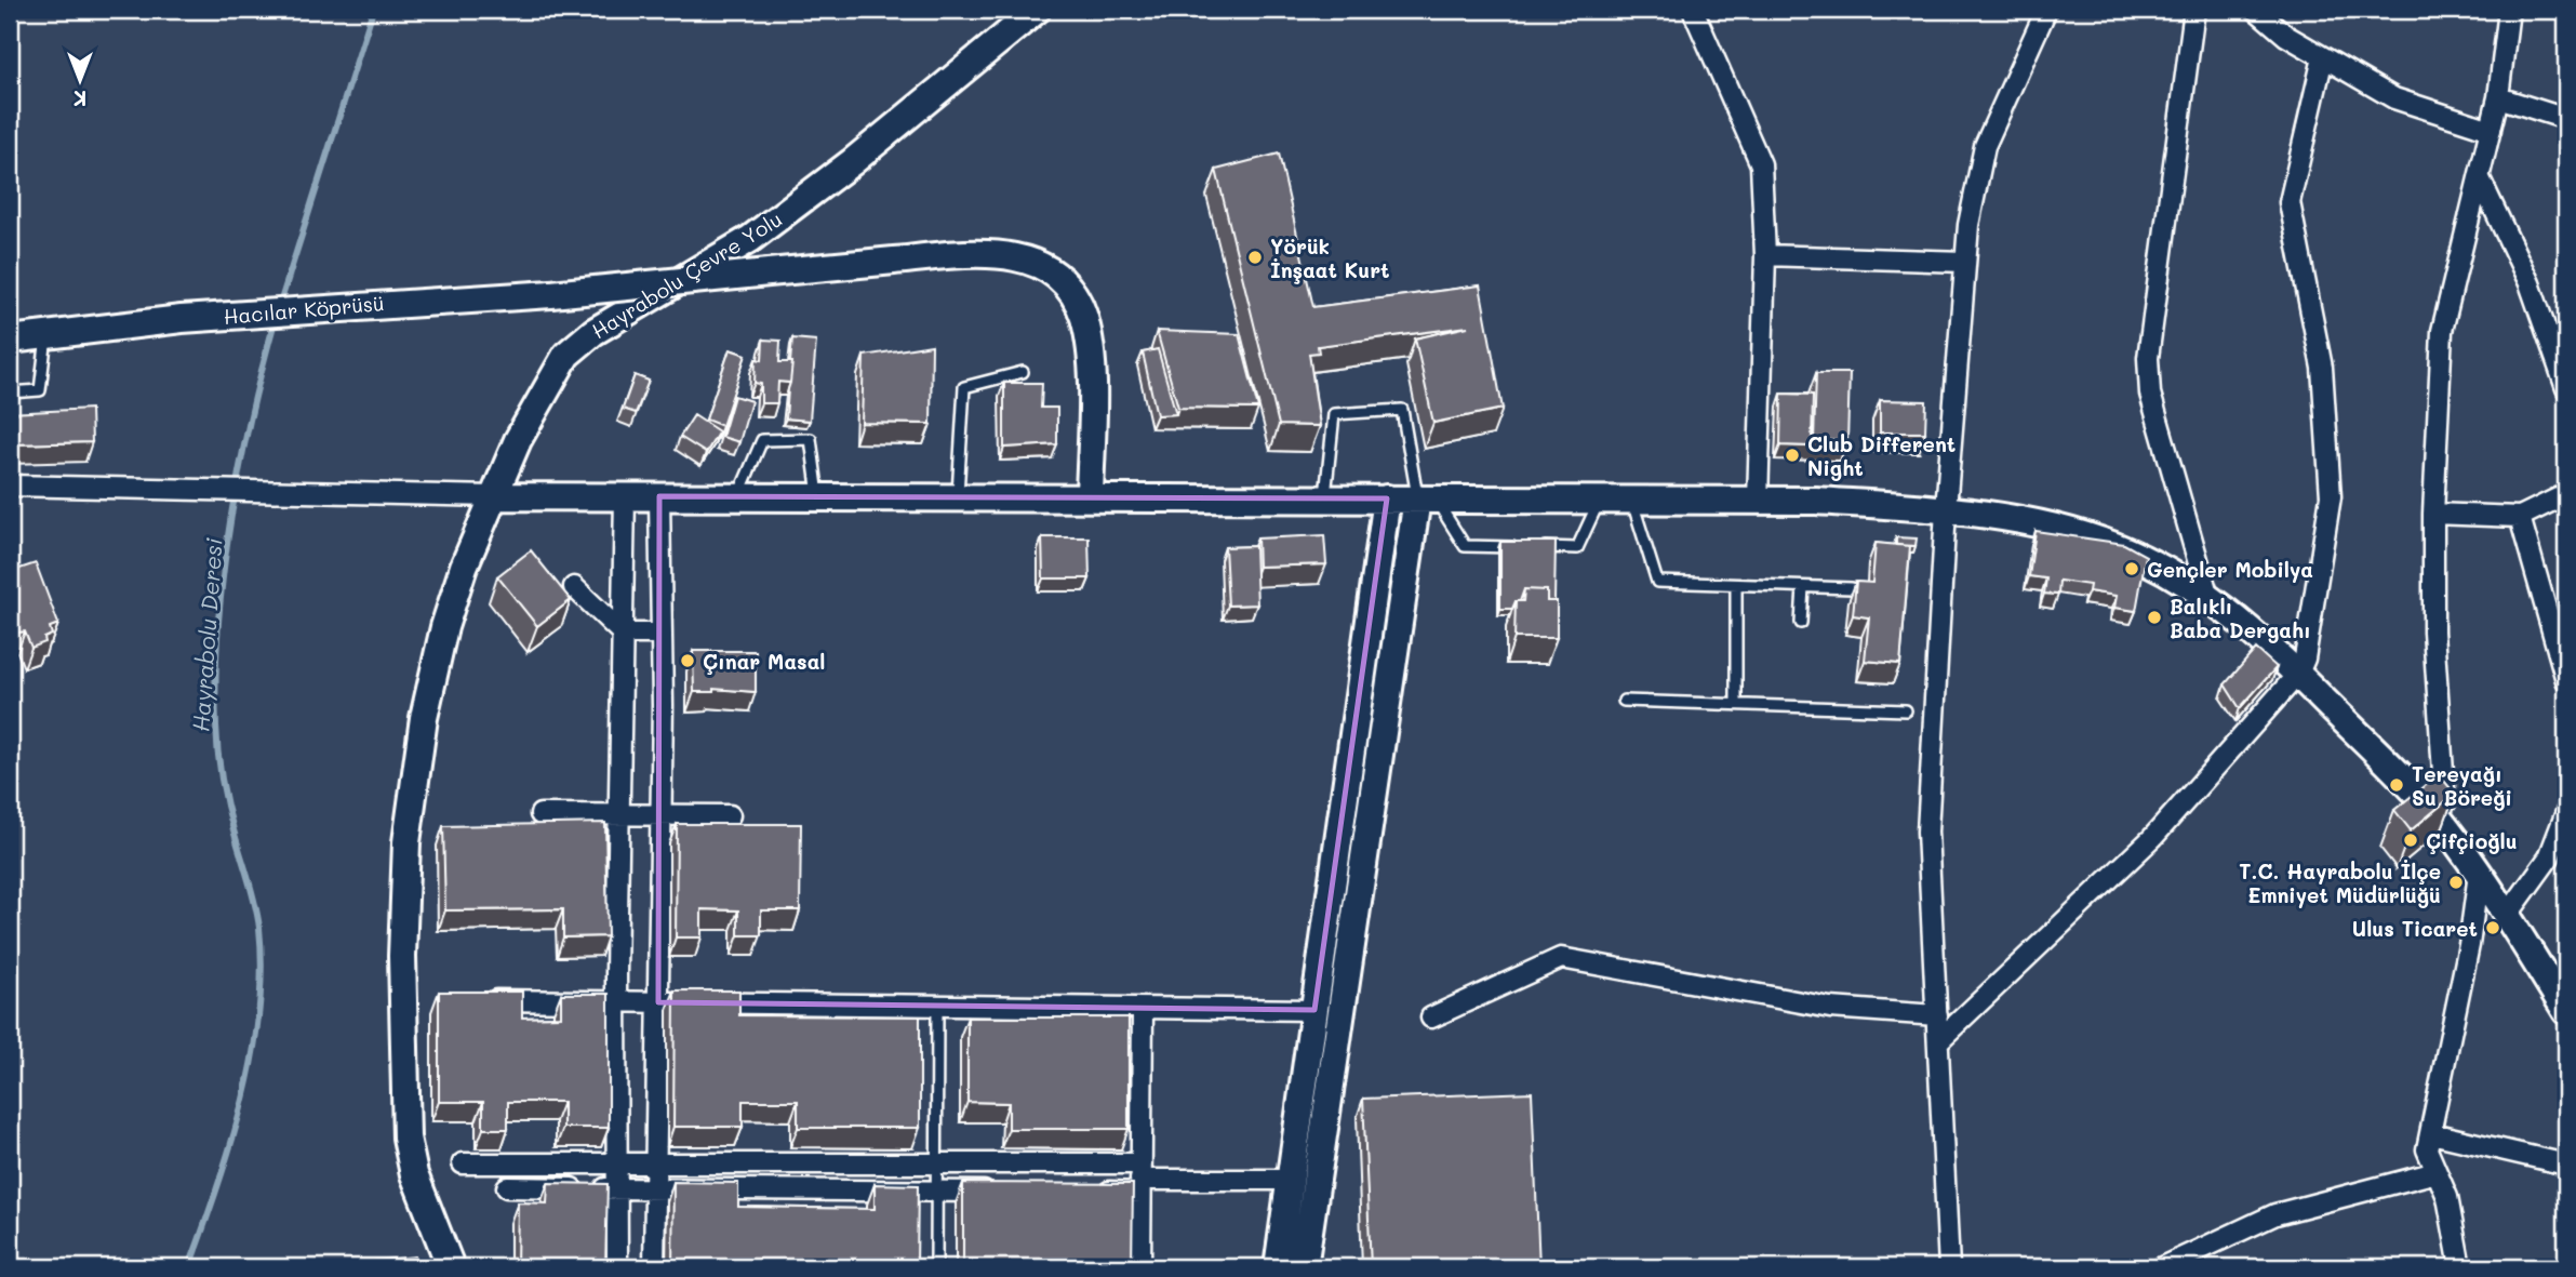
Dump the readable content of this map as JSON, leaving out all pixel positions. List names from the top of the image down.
{
  "streets": {
    "main road": ["Hayrabolu Çevre Yolu", "Hacılar Köprüsü"]
  },
  "water": ["Hayrabolu Deresi"],
  "places": [
    "Yörük İnşaat Kurt",
    "Club Different Night",
    "Gençler Mobilya",
    "Balıklı Baba Dergahı",
    "Çınar Masal",
    "Tereyağı Su Böreği",
    "Çifçioğlu",
    "T.C. Hayrabolu İlçe Emniyet Müdürlüğü",
    "Ulus Ticaret"
  ],
  "north": "bottom"
}
